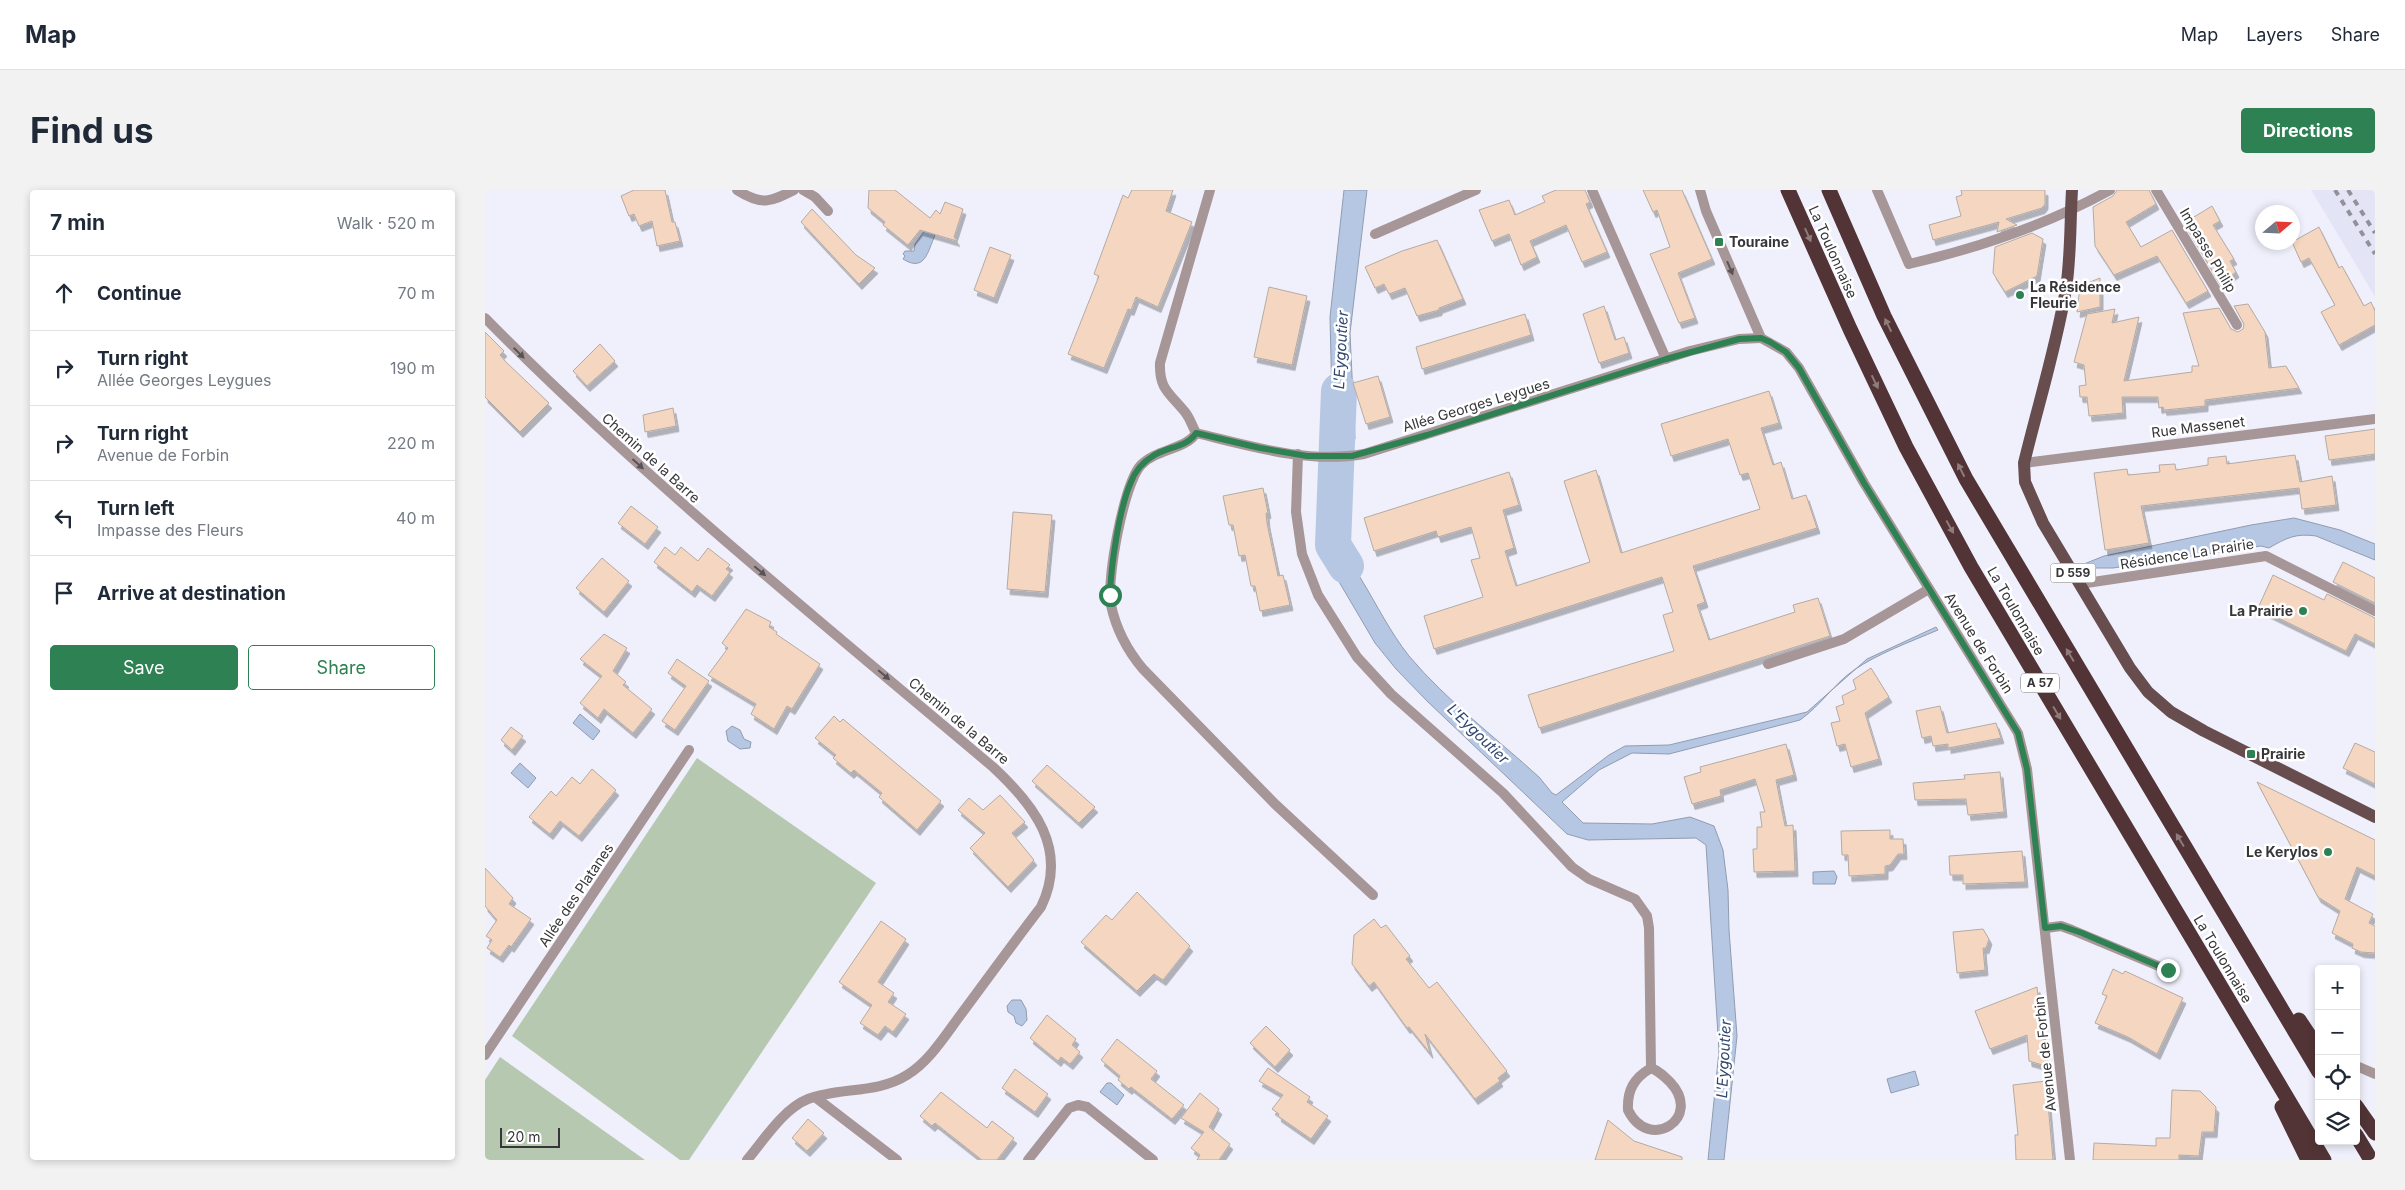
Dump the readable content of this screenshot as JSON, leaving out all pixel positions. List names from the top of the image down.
{
  "streets": {
    "highway": ["La Toulonnaise", "A 57"],
    "main road": ["D 559"],
    "street": [
      "Impasse Philip",
      "Allée Georges Leygues",
      "Rue Massenet",
      "Chemin de la Barre",
      "Résidence La Prairie",
      "Avenue de Forbin",
      "Allée des Platanes"
    ]
  },
  "crossings": [
    ["Allée Georges Leygues", "Avenue de Forbin"],
    ["Rue Massenet", "D 559"],
    ["Résidence La Prairie", "D 559"]
  ],
  "water": ["L'Eygoutier"],
  "places": {
    "transit": ["Touraine", "Prairie"],
    "other": ["La Résidence Fleurie", "La Prairie", "Le Kerylos"]
  },
  "scale_bar": "20 m",
  "north": "right",
  "page": {
    "header": "Map",
    "nav": ["Map", "Layers", "Share"],
    "buttons": [
      "Directions",
      ["Save", "Share"]
    ],
    "title": "Find us",
    "heading": ["7 min", "Walk · 520 m"],
    "list": [
      ["Continue", "70 m"],
      ["Turn right", "Allée Georges Leygues", "190 m"],
      ["Turn right", "Avenue de Forbin", "220 m"],
      ["Turn left", "Impasse des Fleurs", "40 m"],
      "Arrive at destination"
    ],
    "map_buttons": ["+", "−"],
    "scale": "20 m"
  }
}
